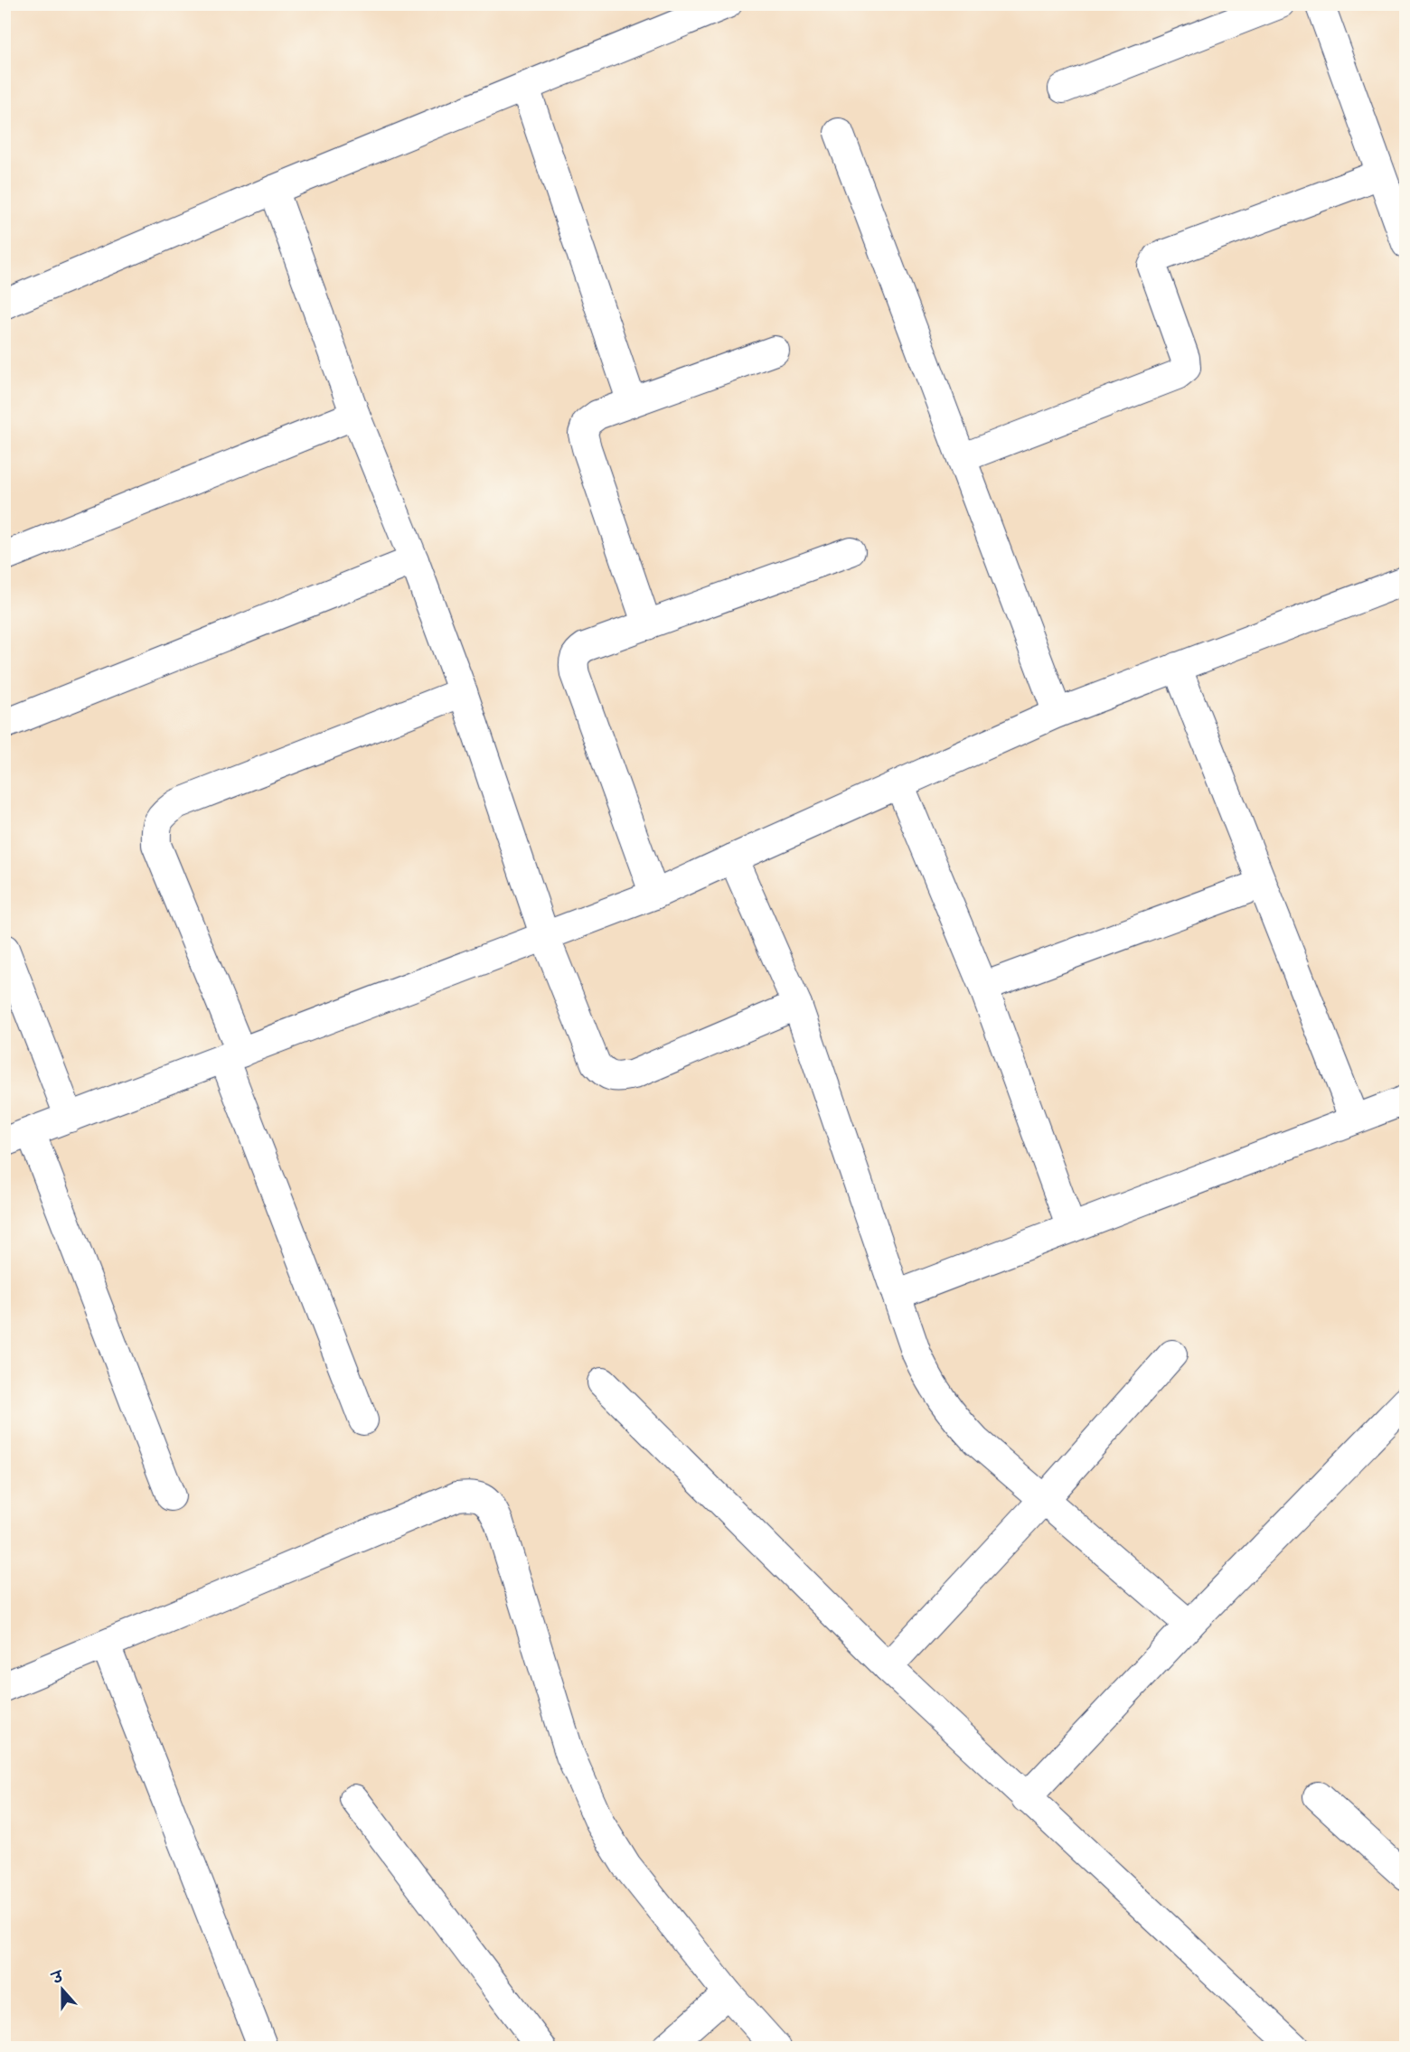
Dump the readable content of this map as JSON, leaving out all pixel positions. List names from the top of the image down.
{
  "north": "top"
}
